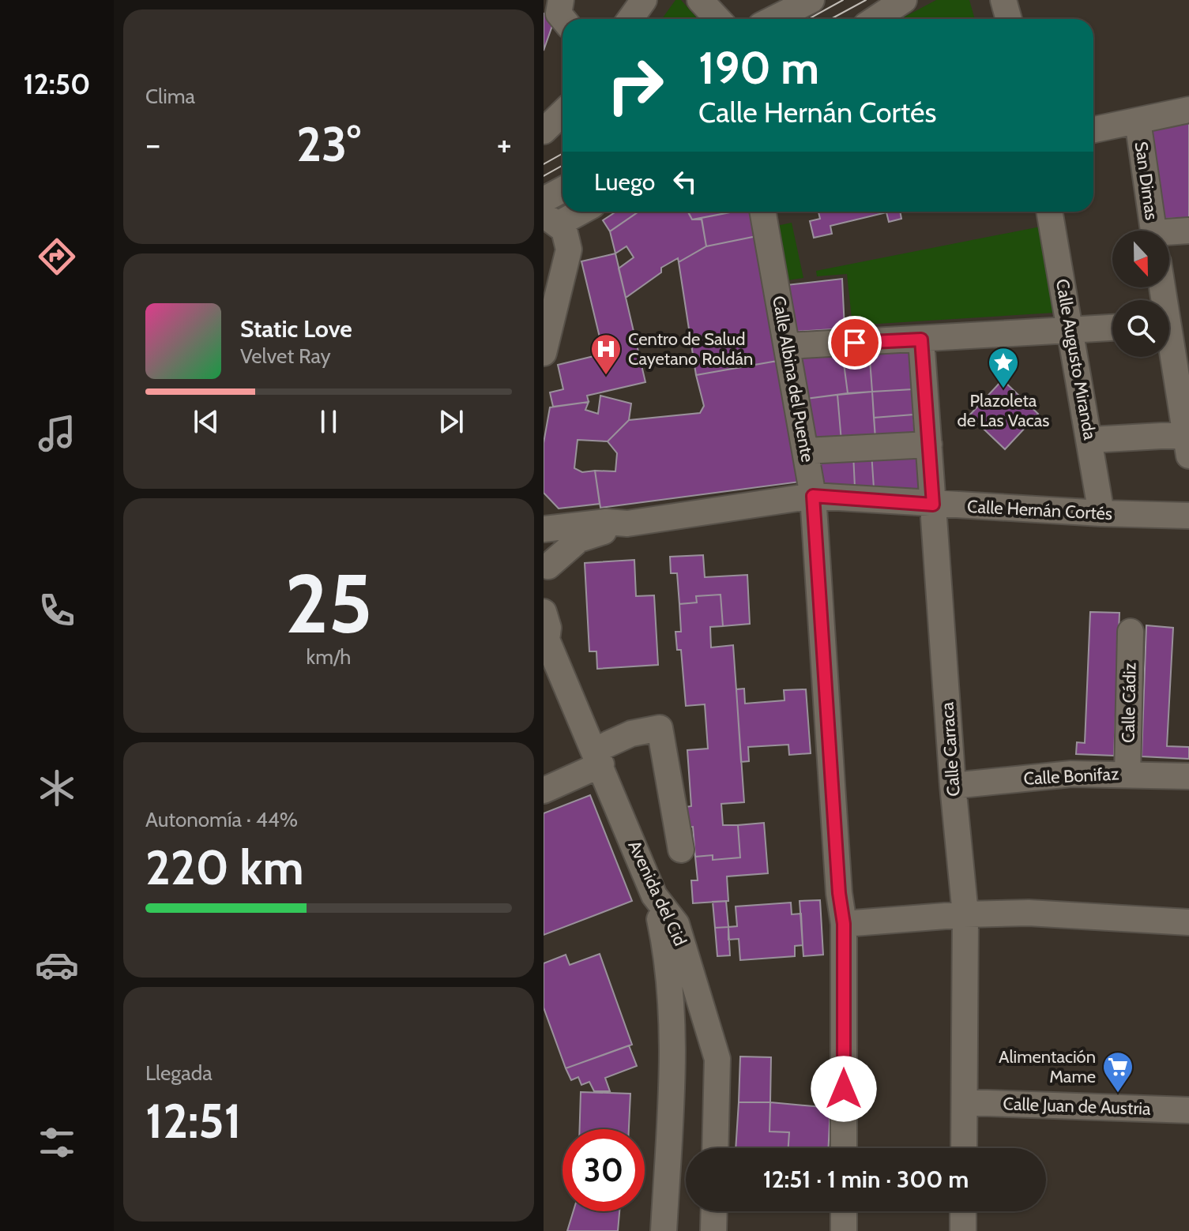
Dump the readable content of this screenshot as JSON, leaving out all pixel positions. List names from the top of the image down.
{
  "streets": {
    "street": [
      "San Dimas",
      "Calle Augusto Miranda",
      "Calle Albina del Puente",
      "Calle Hernán Cortés",
      "Calle Cádiz",
      "Calle Carraca",
      "Calle Bonifaz",
      "Avenida del Cid",
      "Calle Juan de Austria"
    ]
  },
  "crossings": [
    ["Calle Augusto Miranda", "Calle Hernán Cortés"],
    ["Calle Albina del Puente", "Calle Hernán Cortés"],
    ["Calle Hernán Cortés", "Calle Carraca"],
    ["Calle Cádiz", "Calle Bonifaz"],
    ["Calle Carraca", "Calle Bonifaz"],
    ["Calle Carraca", "Calle Juan de Austria"]
  ],
  "places": {
    "hospital": ["Centro de Salud Cayetano Roldán"],
    "place": ["Plazoleta de Las Vacas"],
    "supermarket": ["Alimentación Mame"]
  },
  "north": "bottom",
  "page": {
    "tabs": "12:50",
    "tile": [
      "Clima",
      ["25", "km/h"],
      ["Autonomía · 44%", "220 km"],
      ["Llegada", "12:51"]
    ],
    "turn": ["190 m", "Calle Hernán Cortés"],
    "heat": ["−", "23°", "+"],
    "then": "Luego",
    "song": ["Static Love", "Velvet Ray"],
    "limit": "30",
    "trip": "12:51 · 1 min · 300 m"
  }
}
